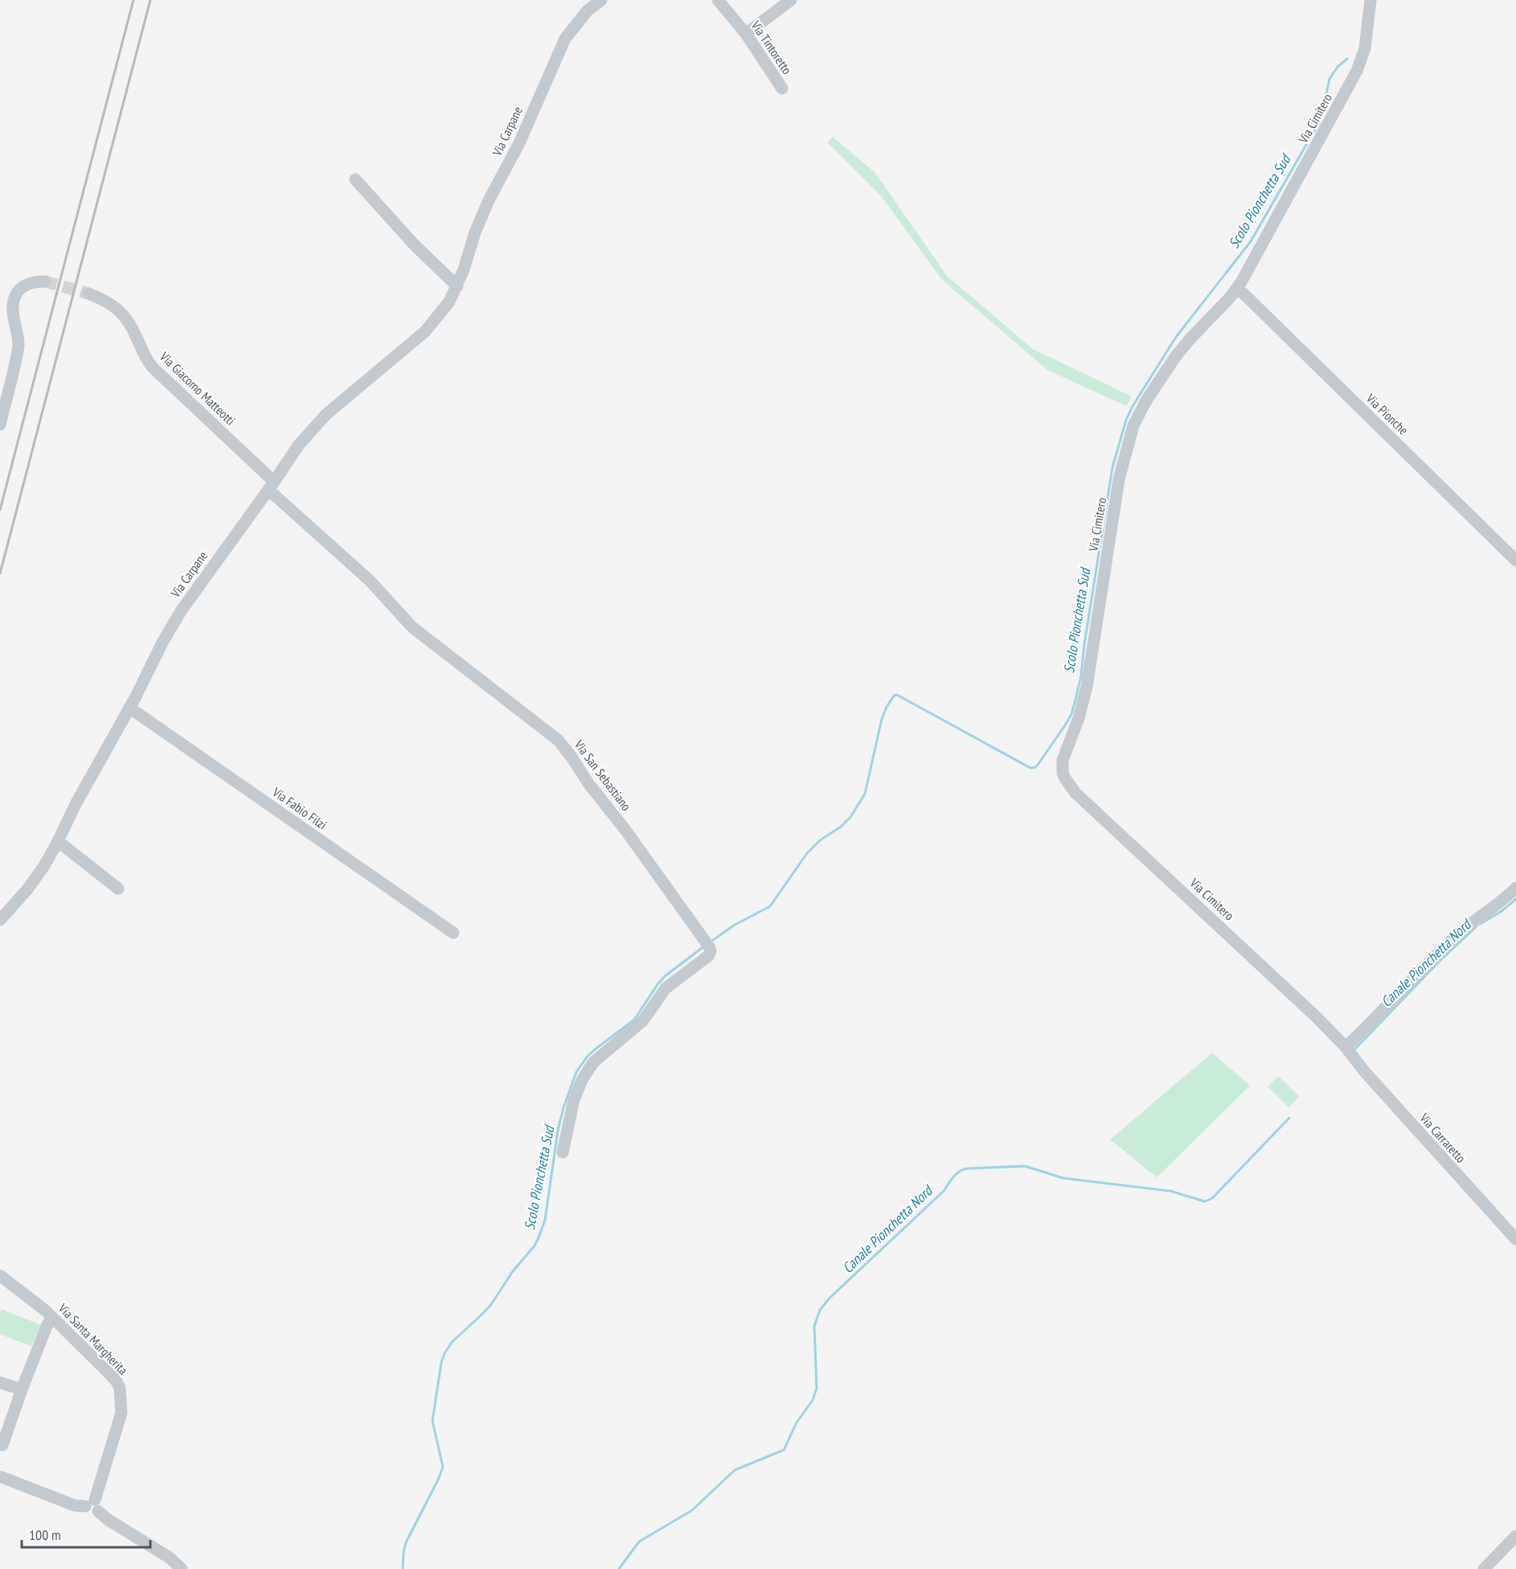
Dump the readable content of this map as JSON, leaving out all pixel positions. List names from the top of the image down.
{
  "streets": {
    "street": [
      "Via Tintoretto",
      "Via Cimitero",
      "Via Carpane",
      "Via Giacomo Matteotti",
      "Via Pionche",
      "Via San Sebastiano",
      "Via Fabio Filzi",
      "Via Carraretto",
      "Via Santa Margherita"
    ]
  },
  "crossings": [
    ["Via Cimitero", "Via Pionche"],
    ["Via Cimitero", "Via Carraretto"],
    ["Via Carpane", "Via Giacomo Matteotti"],
    ["Via Carpane", "Via San Sebastiano"],
    ["Via Carpane", "Via Fabio Filzi"],
    ["Via Giacomo Matteotti", "Via San Sebastiano"]
  ],
  "water": ["Scolo Pionchetta Sud", "Canale Pionchetta Nord"],
  "scale_bar": "100 m"
}
